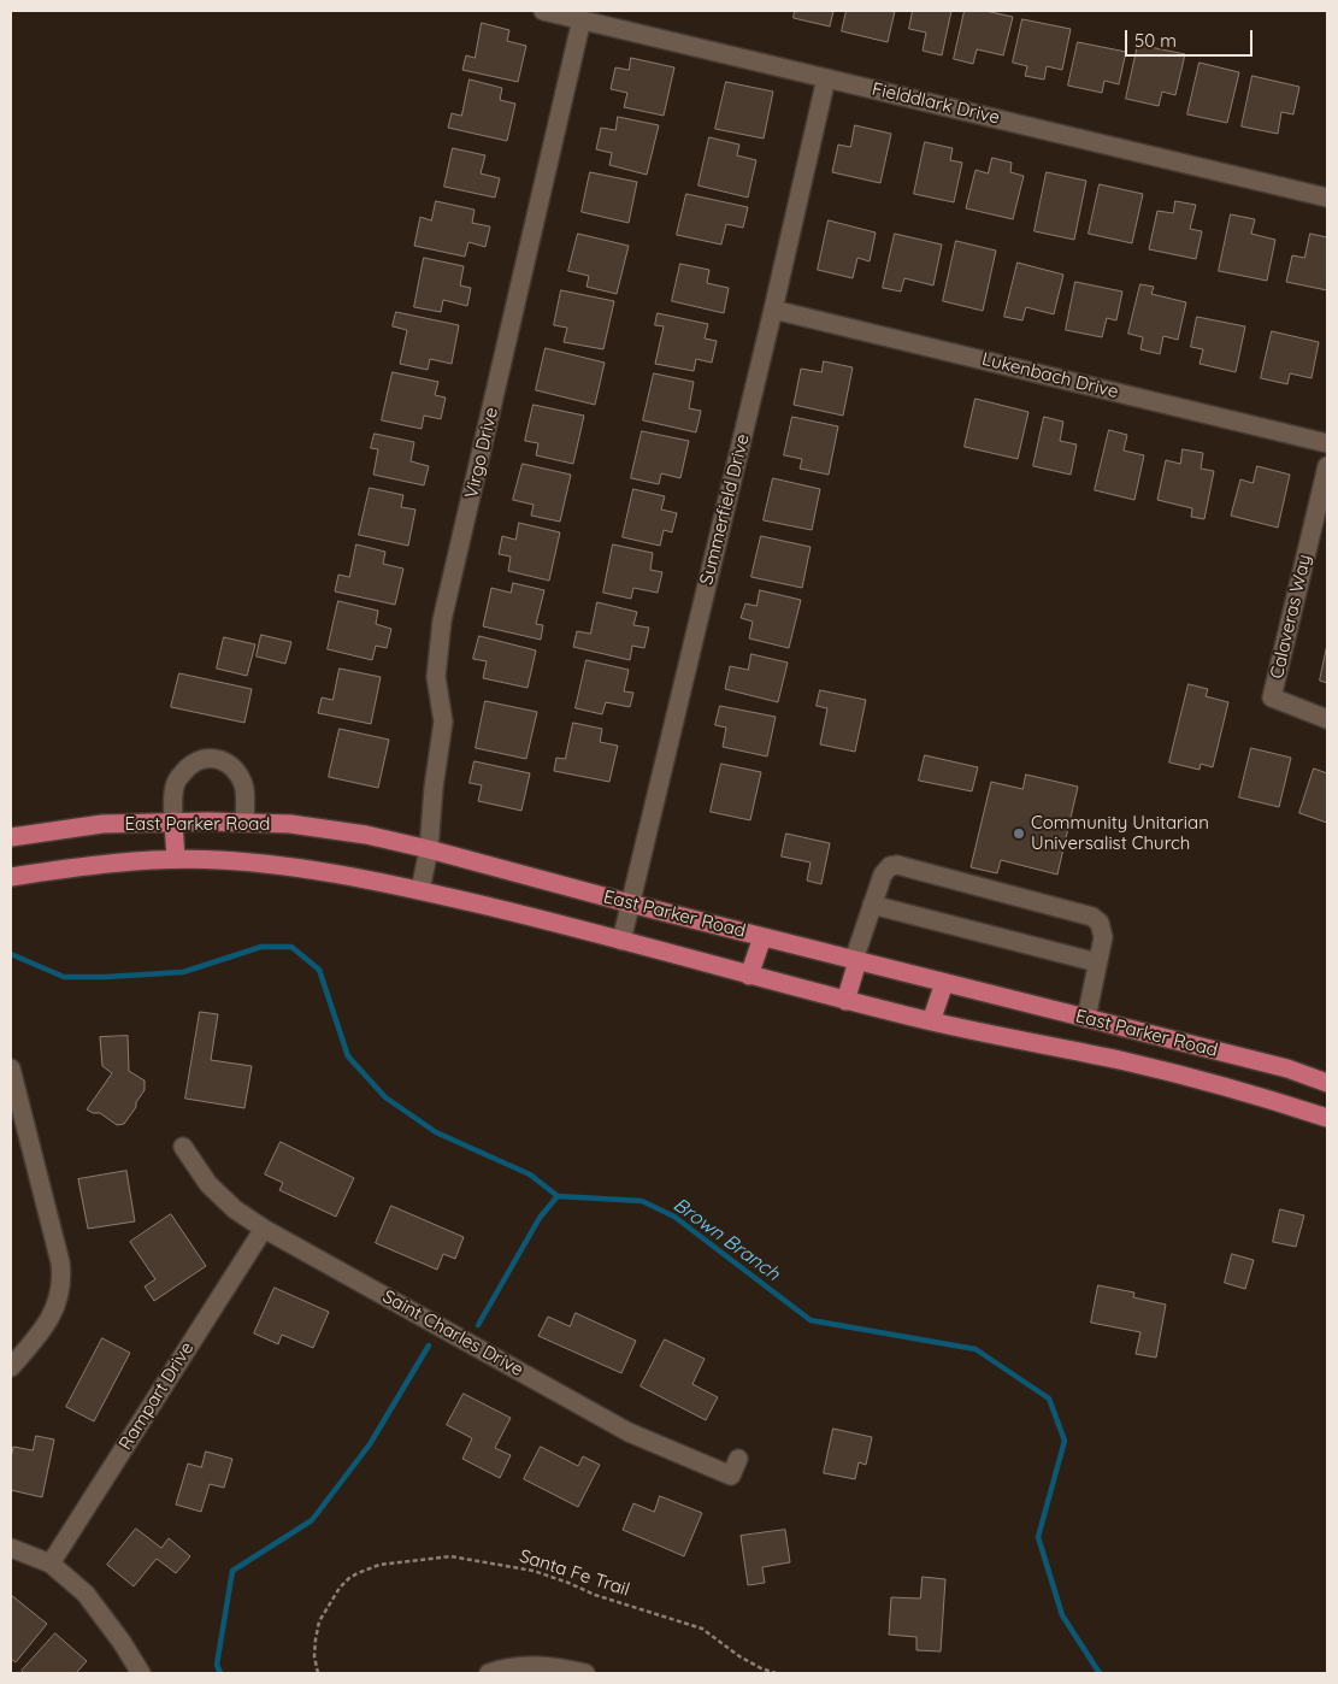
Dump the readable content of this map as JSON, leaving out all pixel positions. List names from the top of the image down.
{
  "streets": {
    "main road": ["East Parker Road"],
    "street": [
      "Fielddlark Drive",
      "Lukenbach Drive",
      "Virgo Drive",
      "Summerfield Drive",
      "Calaveras Way",
      "Saint Charles Drive",
      "Rampart Drive"
    ],
    "path": ["Santa Fe Trail"]
  },
  "crossings": [
    ["Fielddlark Drive", "Virgo Drive"],
    ["Fielddlark Drive", "Summerfield Drive"],
    ["Lukenbach Drive", "Summerfield Drive"],
    ["Virgo Drive", "East Parker Road"],
    ["Summerfield Drive", "East Parker Road"],
    ["Saint Charles Drive", "Rampart Drive"]
  ],
  "water": ["Brown Branch"],
  "places": ["Community Unitarian Universalist Church"],
  "scale_bar": "50 m"
}
